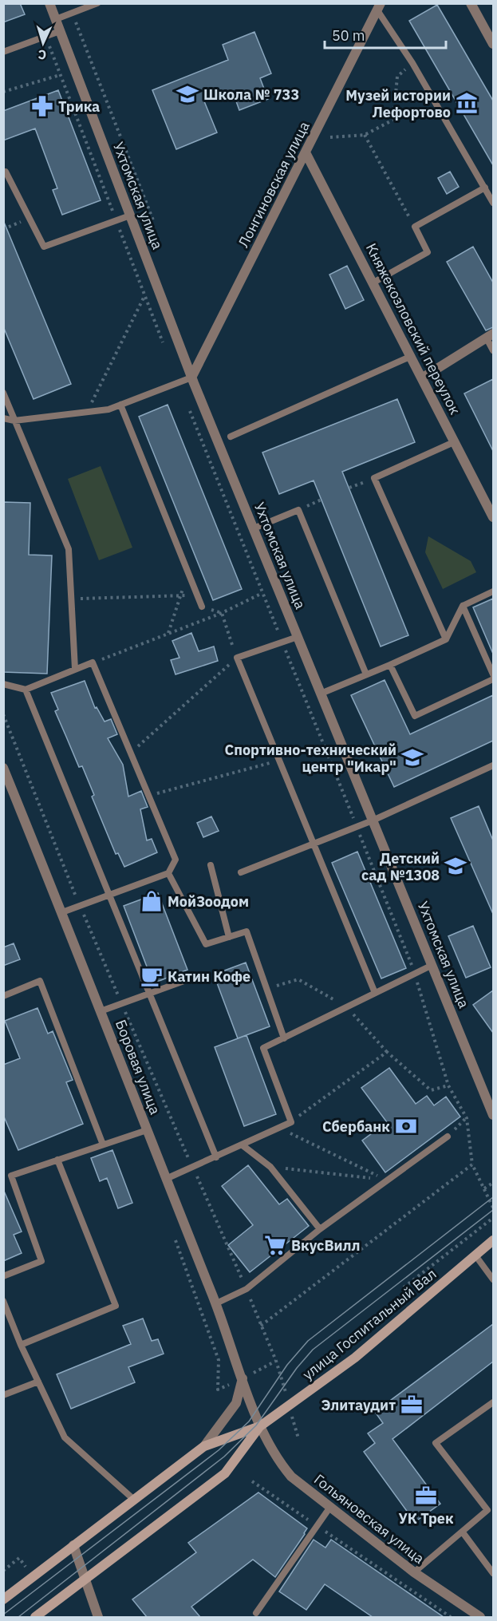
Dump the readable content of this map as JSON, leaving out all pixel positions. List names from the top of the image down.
{
  "streets": {
    "main road": ["улица Госпитальный Вал"],
    "street": [
      "Лонгиновская улица",
      "Ухтомская улица",
      "Княжекозловский переулок",
      "Боровая улица",
      "Гольяновская улица"
    ]
  },
  "crossings": [
    ["Лонгиновская улица", "Ухтомская улица"],
    ["Лонгиновская улица", "Княжекозловский переулок"],
    ["Боровая улица", "улица Госпитальный Вал"],
    ["Боровая улица", "Гольяновская улица"],
    ["улица Госпитальный Вал", "Гольяновская улица"]
  ],
  "places": {
    "school or university": ["Школа № 733", "Спортивно-технический центр \"Икар\"", "Детский сад №1308"],
    "museum": ["Музей истории Лефортово"],
    "pharmacy": ["Трика"],
    "shop": ["МойЗоодом"],
    "cafe": ["Катин Кофе"],
    "bank": ["Сбербанк"],
    "supermarket": ["ВкусВилл"],
    "office": ["Элитаудит", "УК Трек"]
  },
  "scale_bar": "50 m",
  "north": "bottom"
}
